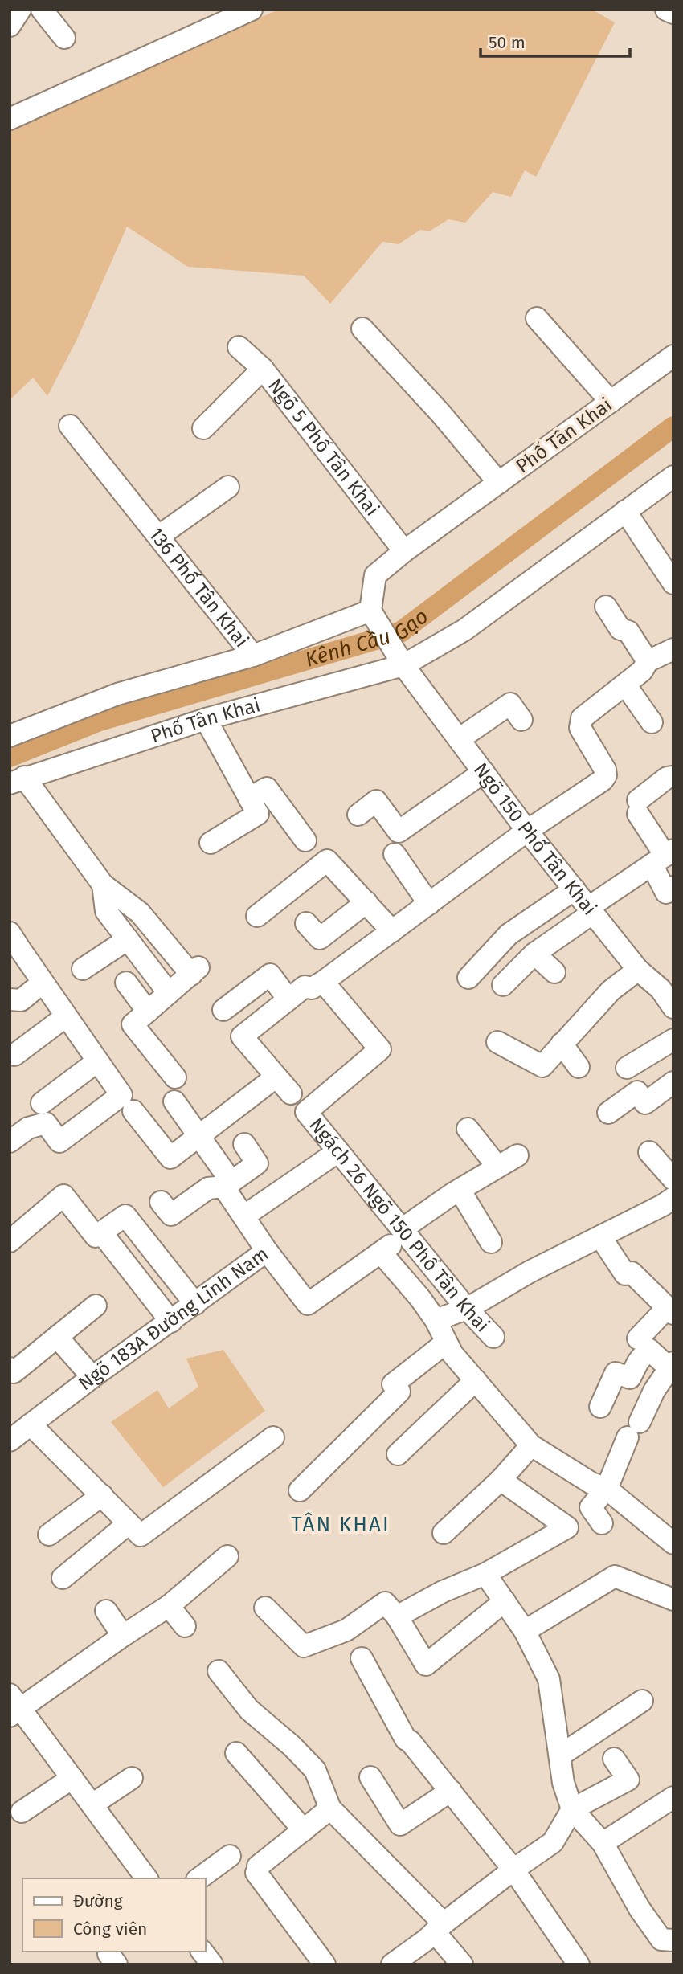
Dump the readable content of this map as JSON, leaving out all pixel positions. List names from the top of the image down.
{
  "streets": {
    "street": [
      "Phố Tân Khai",
      "Ngõ 5 Phố Tân Khai",
      "136 Phố Tân Khai",
      "Ngõ 150 Phố Tân Khai",
      "Ngách 26 Ngõ 150 Phố Tân Khai",
      "Ngõ 183A Đường Lĩnh Nam"
    ]
  },
  "crossings": [
    ["Phố Tân Khai", "Ngõ 5 Phố Tân Khai"],
    ["Phố Tân Khai", "Ngõ 150 Phố Tân Khai"]
  ],
  "districts": ["TÂN KHAI"],
  "water": ["Kênh Cầu Gạo"],
  "legend": ["Đường", "Công viên"],
  "scale_bar": "50 m"
}
